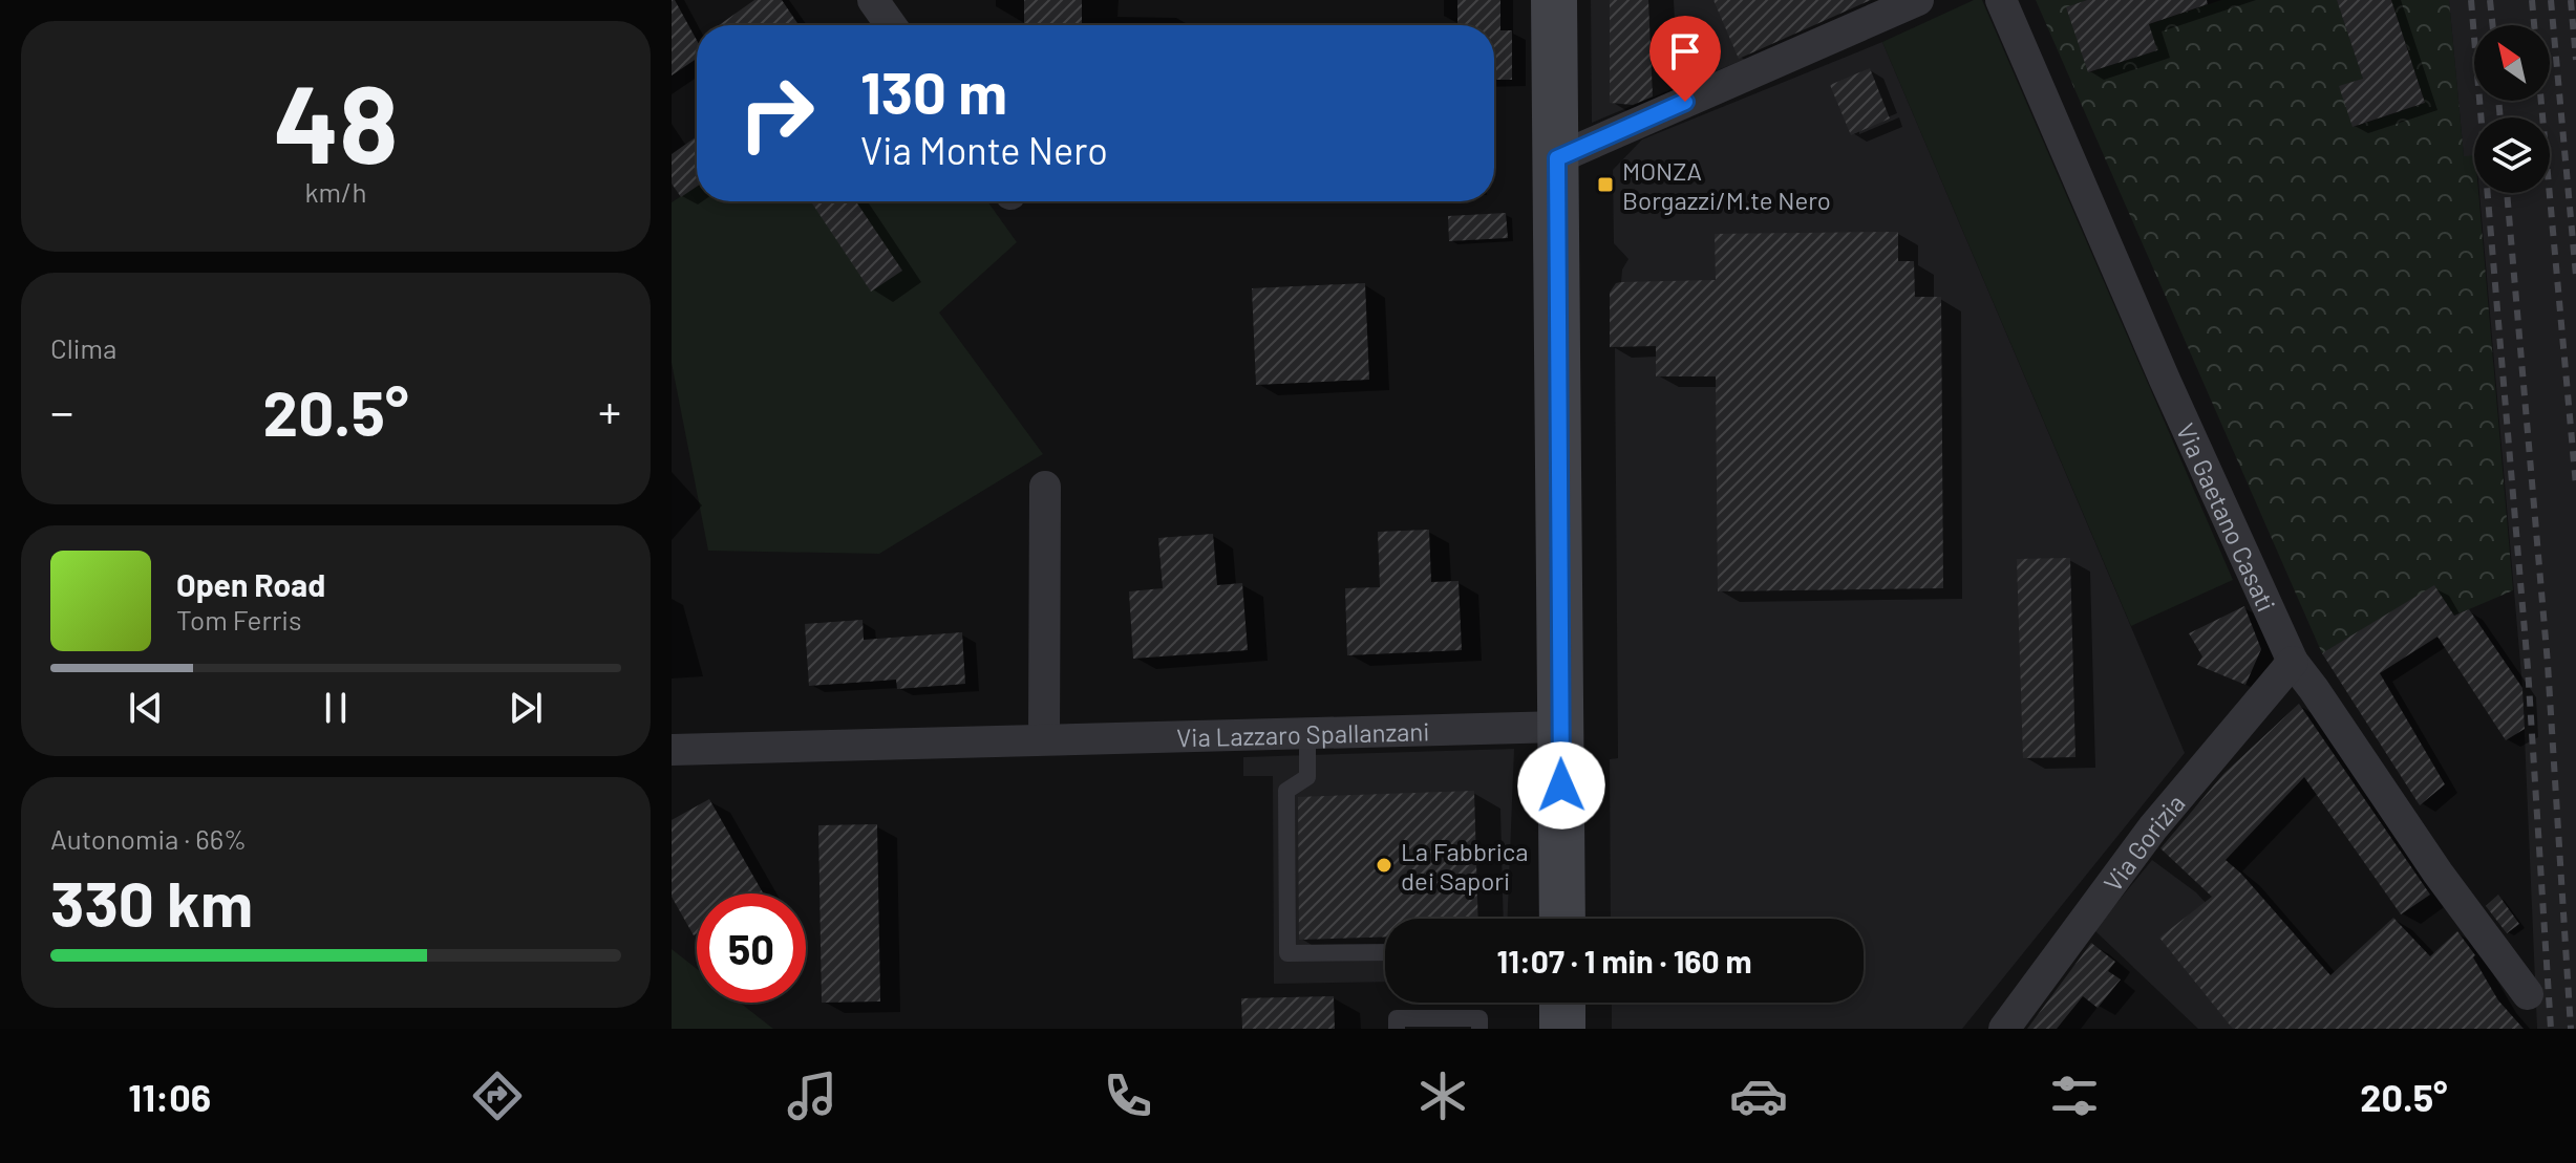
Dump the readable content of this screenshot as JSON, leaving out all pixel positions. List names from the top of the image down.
{
  "streets": {
    "street": ["Via Gaetano Casati", "Via Lazzaro Spallanzani", "Via Gorizia"]
  },
  "crossings": [
    ["Via Gaetano Casati", "Via Gorizia"]
  ],
  "places": {
    "transit": ["MONZA Borgazzi/M.te Nero"],
    "other": ["La Fabbrica dei Sapori"]
  },
  "north": "top left",
  "page": {
    "tile": [
      ["48", "km/h"],
      "Clima",
      ["Autonomia · 66%", "330 km"]
    ],
    "turn": ["130 m", "Via Monte Nero"],
    "heat": ["−", "20.5°", "+"],
    "song": ["Open Road", "Tom Ferris"],
    "limit": "50",
    "trip": "11:07 · 1 min · 160 m",
    "tabs": ["11:06", "20.5°"]
  }
}
